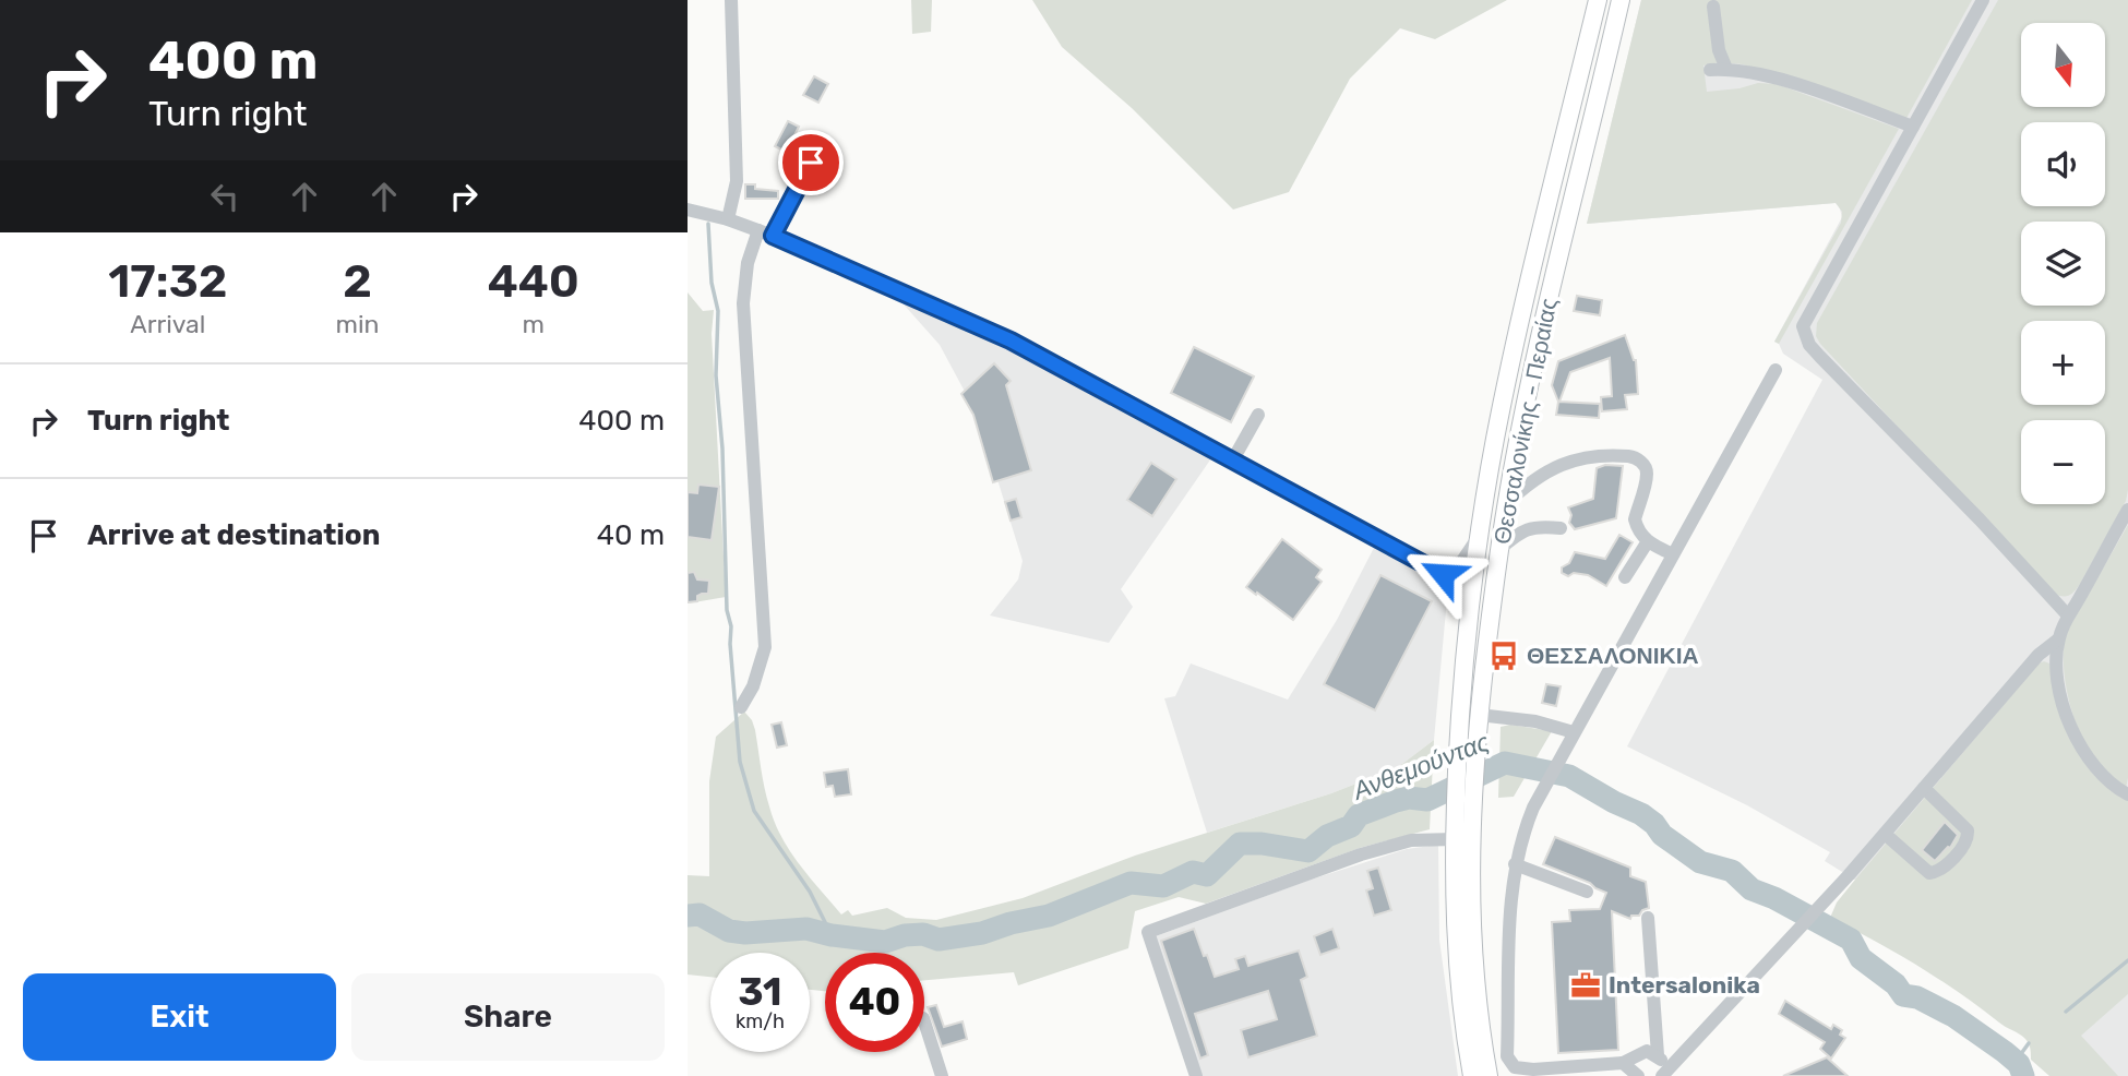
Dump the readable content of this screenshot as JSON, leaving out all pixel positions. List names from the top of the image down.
{
  "streets": {
    "main road": ["Θεσσαλονίκης - Περαίας"]
  },
  "water": ["Ανθεμούντας"],
  "places": {
    "bus stop": ["ΘΕΣΣΑΛΟΝΙΚΙΑ"],
    "office": ["Intersalonika"]
  },
  "north": "bottom",
  "page": {
    "turn": ["400 m", "Turn right"],
    "map_buttons": ["+", "−"],
    "eta": [
      "17:32",
      "Arrival",
      "2",
      "min",
      "440",
      "m"
    ],
    "list": [
      {
        "name": "Turn right",
        "value": "400 m"
      },
      {
        "name": "Arrive at destination",
        "value": "40 m"
      }
    ],
    "speed": "31 km/h",
    "limit": "40",
    "buttons": ["Exit", "Share"]
  }
}
